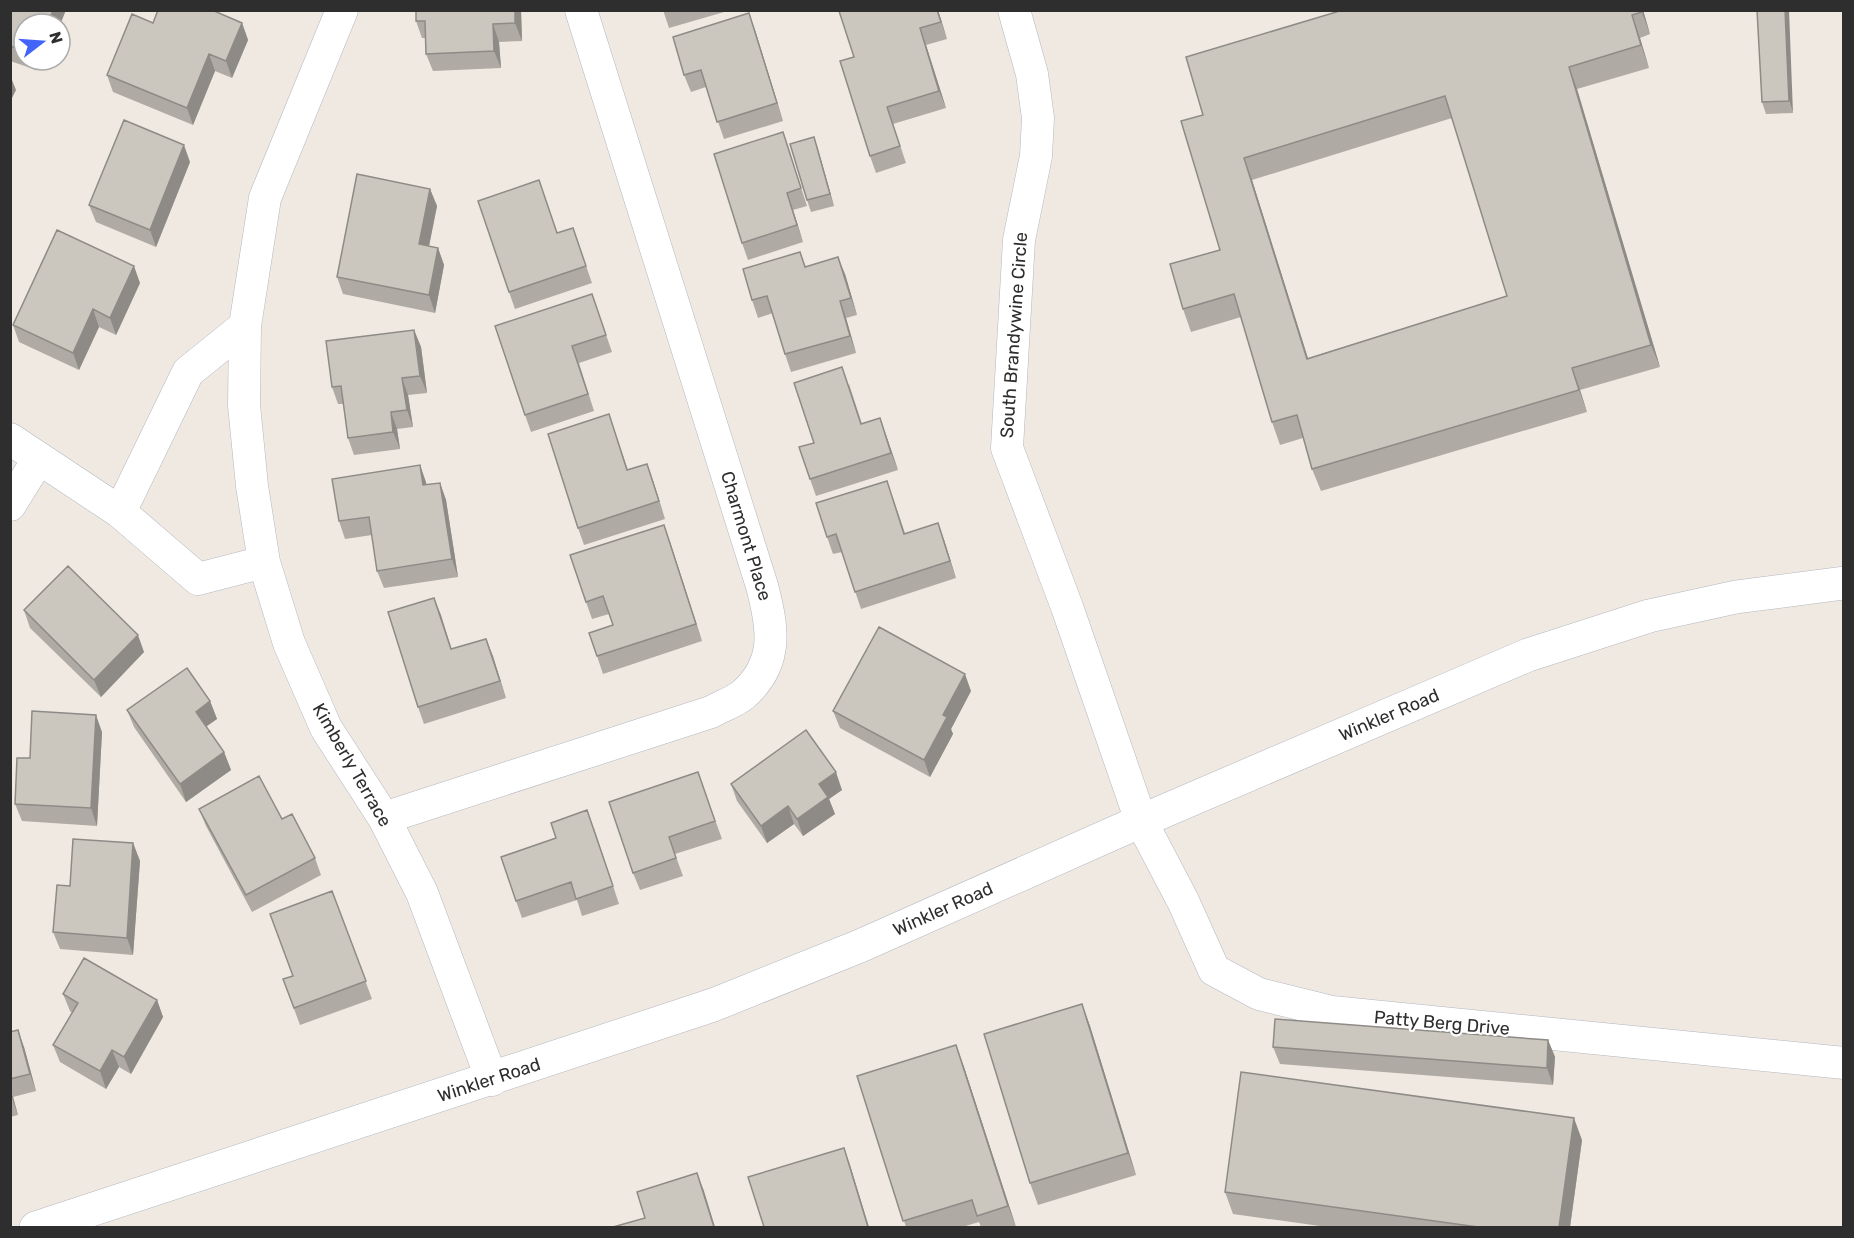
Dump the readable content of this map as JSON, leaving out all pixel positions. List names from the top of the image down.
{
  "streets": {
    "street": [
      "South Brandywine Circle",
      "Charmont Place",
      "Winkler Road",
      "Kimberly Terrace",
      "Patty Berg Drive"
    ]
  },
  "crossings": [
    ["South Brandywine Circle", "Winkler Road"],
    ["South Brandywine Circle", "Patty Berg Drive"],
    ["Charmont Place", "Kimberly Terrace"],
    ["Winkler Road", "Kimberly Terrace"],
    ["Winkler Road", "Patty Berg Drive"]
  ],
  "north": "right"
}
